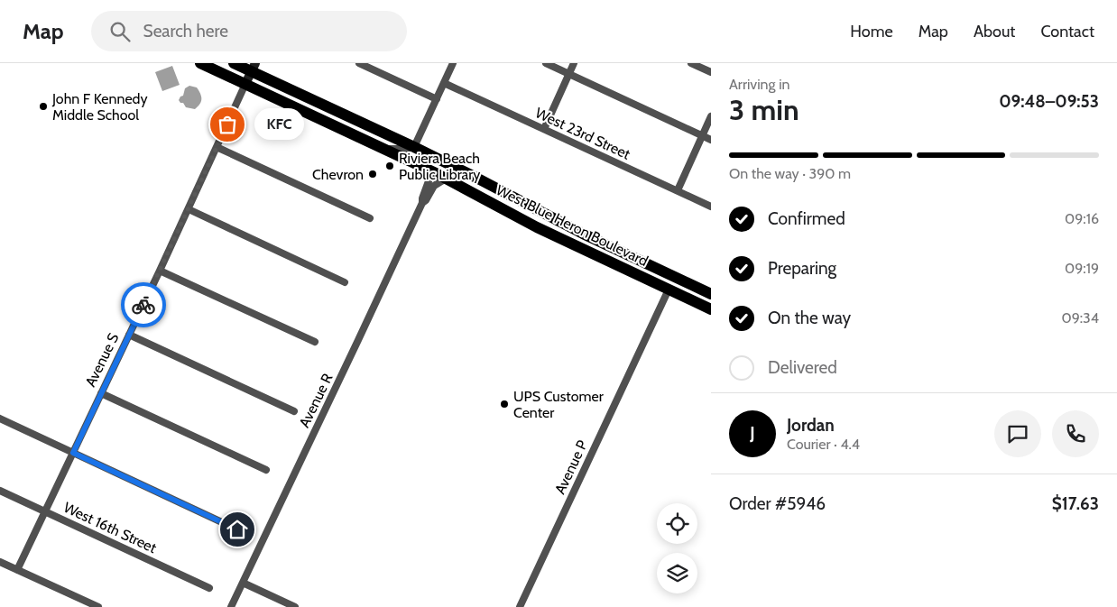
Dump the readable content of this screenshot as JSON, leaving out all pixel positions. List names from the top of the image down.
{
  "streets": {
    "main road": ["West Blue Heron Boulevard"],
    "street": [
      "West 23rd Street",
      "Avenue S",
      "Avenue R",
      "Avenue P",
      "West 16th Street"
    ]
  },
  "crossings": [
    ["West Blue Heron Boulevard", "Avenue S"],
    ["West Blue Heron Boulevard", "Avenue R"],
    ["West Blue Heron Boulevard", "Avenue P"],
    ["Avenue S", "West 16th Street"]
  ],
  "places": [
    "John F Kennedy Middle School",
    "KFC",
    "Riviera Beach Public Library",
    "Chevron",
    "UPS Customer Center"
  ],
  "page": {
    "header": "Map",
    "search": "Search here",
    "nav": [
      "Home",
      "Map",
      "About",
      "Contact"
    ],
    "heading": ["3 min", "Arriving in", "09:48–09:53"],
    "panel": [
      "Jordan",
      "Courier · 4.4",
      "Order #5946",
      "$17.63"
    ],
    "bubble": "KFC",
    "bar": "On the way · 390 m",
    "list": [
      ["Confirmed", "09:16"],
      ["Preparing", "09:19"],
      ["On the way", "09:34"],
      "Delivered"
    ],
    "round": "J"
  }
}
